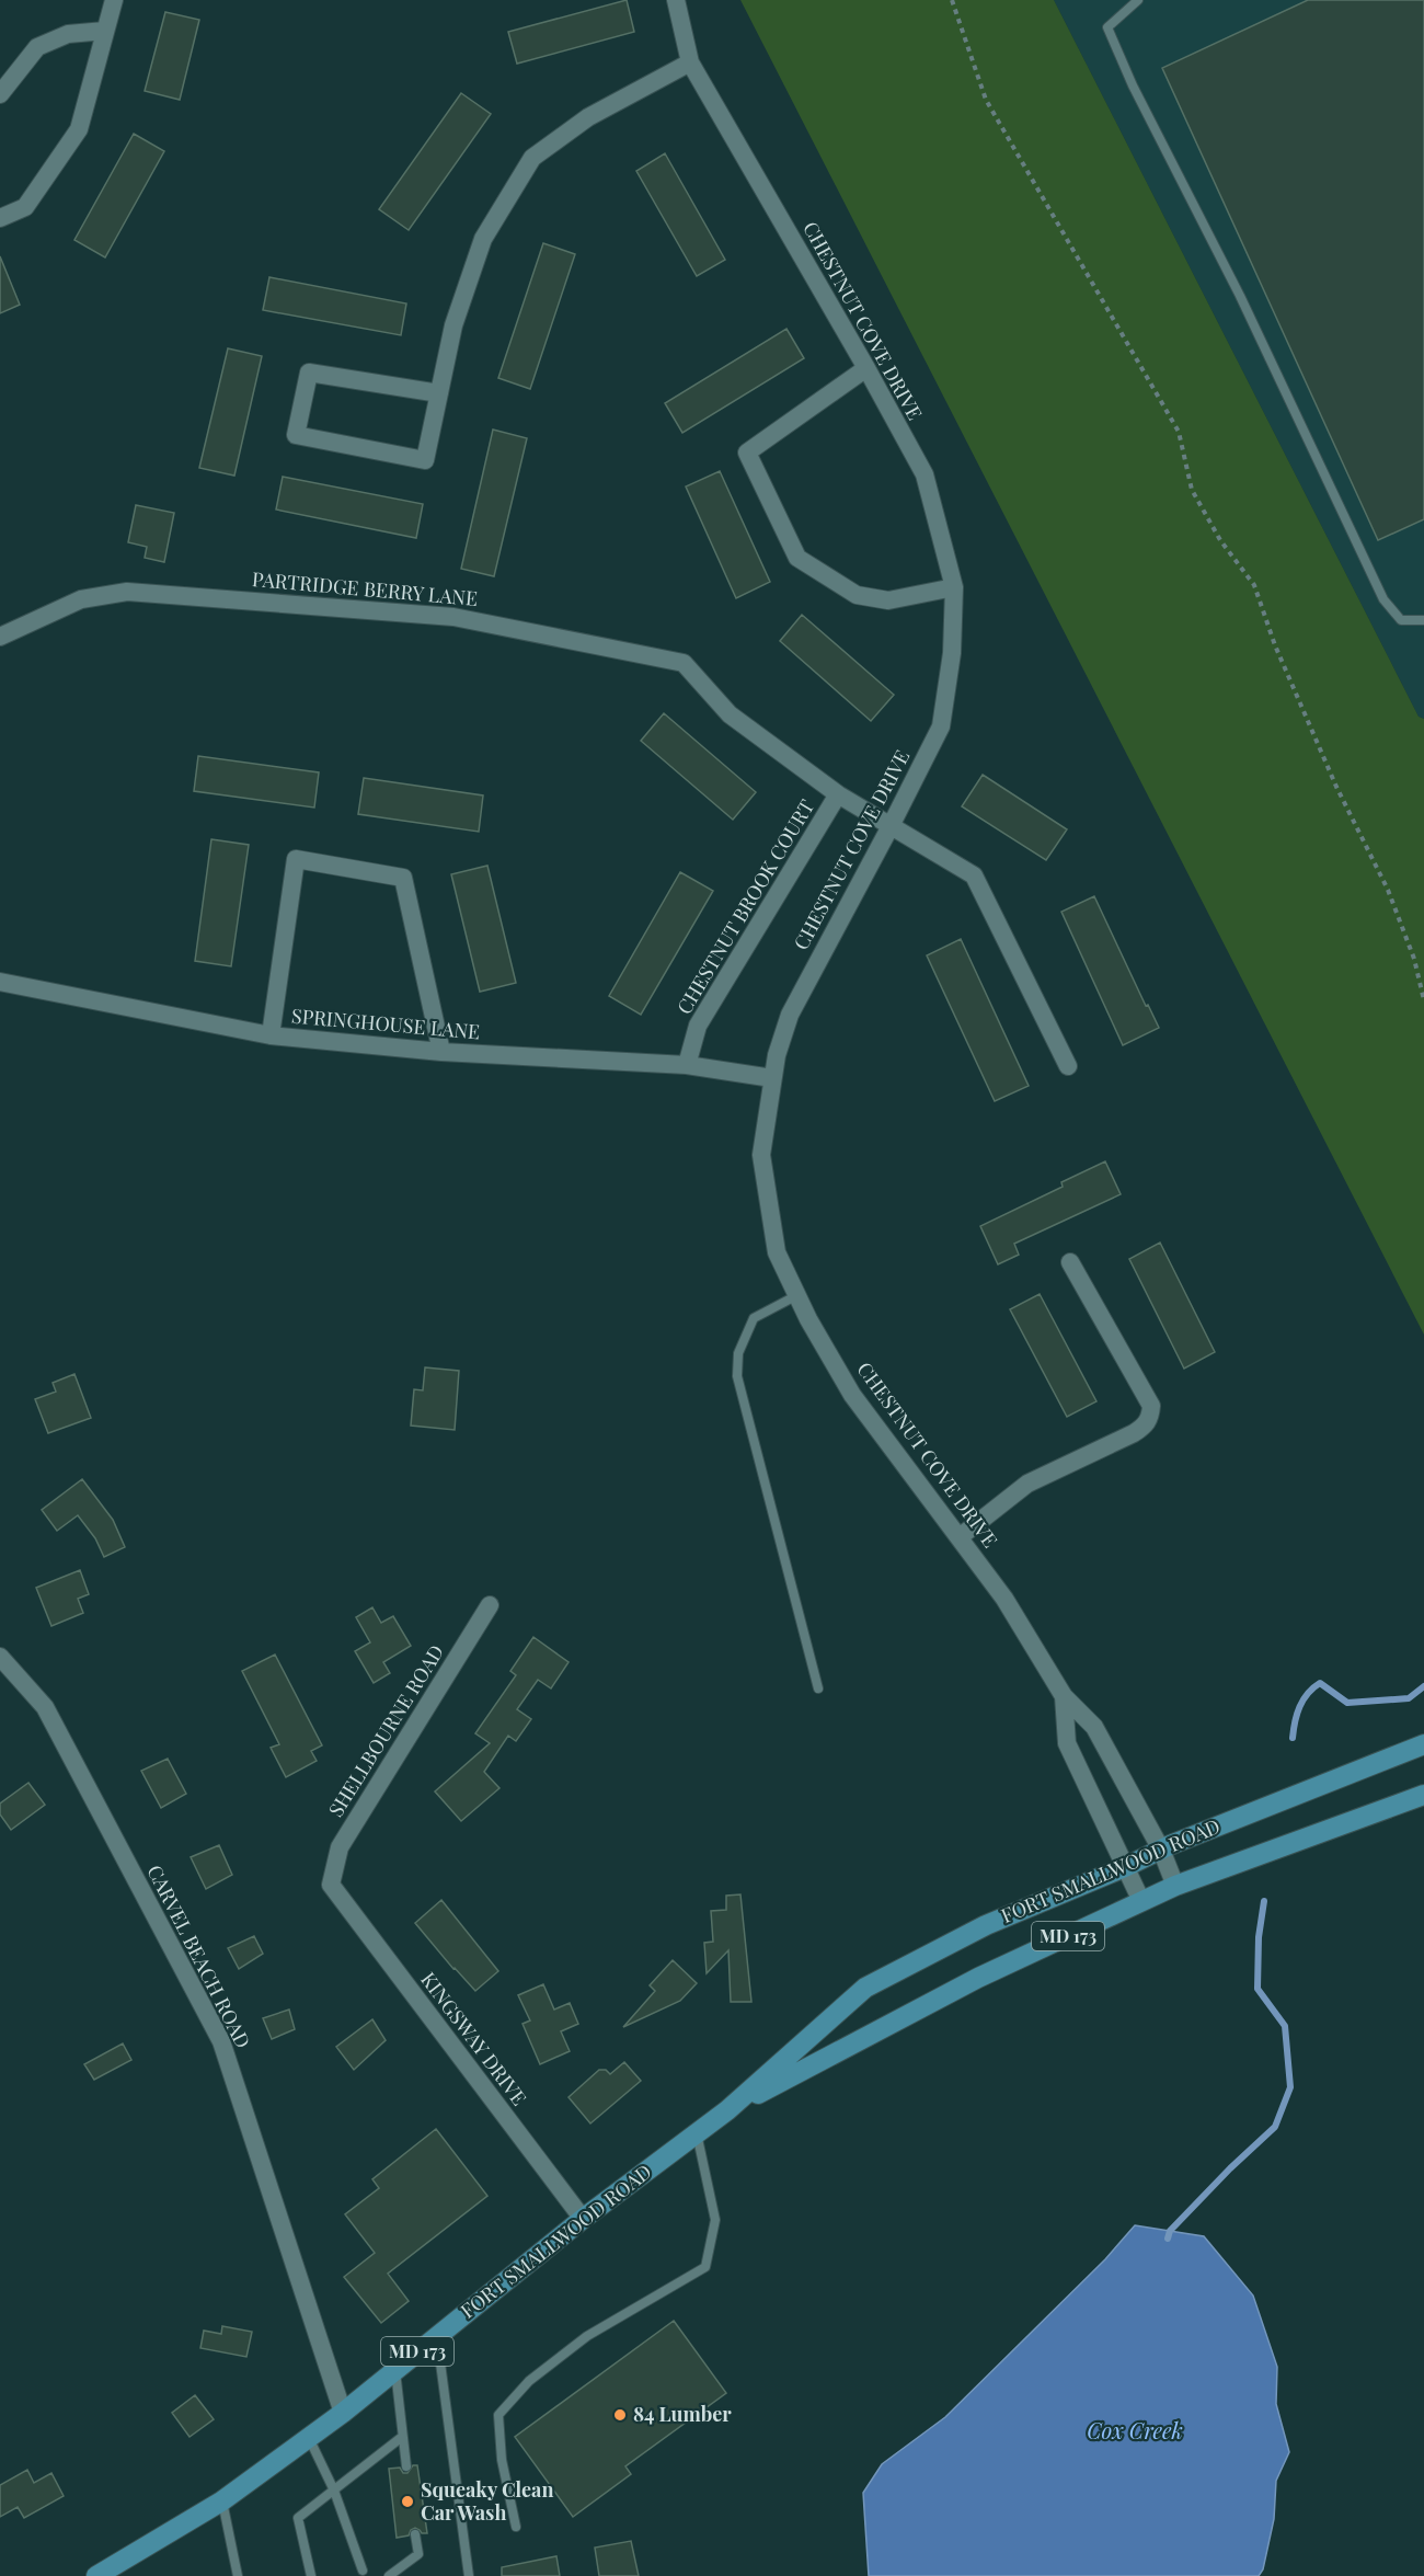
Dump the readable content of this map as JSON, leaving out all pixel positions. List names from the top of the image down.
{
  "streets": {
    "main road": ["FORT SMALLWOOD ROAD", "MD 173"],
    "street": [
      "CHESTNUT COVE DRIVE",
      "PARTRIDGE BERRY LANE",
      "CHESTNUT BROOK COURT",
      "SPRINGHOUSE LANE",
      "SHELLBOURNE ROAD",
      "CARVEL BEACH ROAD",
      "KINGSWAY DRIVE"
    ]
  },
  "crossings": [
    ["CHESTNUT COVE DRIVE", "CHESTNUT BROOK COURT"],
    ["CHESTNUT COVE DRIVE", "SPRINGHOUSE LANE"],
    ["CHESTNUT COVE DRIVE", "FORT SMALLWOOD ROAD"],
    ["PARTRIDGE BERRY LANE", "CHESTNUT BROOK COURT"],
    ["CHESTNUT BROOK COURT", "SPRINGHOUSE LANE"],
    ["SHELLBOURNE ROAD", "KINGSWAY DRIVE"],
    ["FORT SMALLWOOD ROAD", "CARVEL BEACH ROAD"],
    ["FORT SMALLWOOD ROAD", "KINGSWAY DRIVE"]
  ],
  "water": ["Cox Creek"],
  "places": ["84 Lumber", "Squeaky Clean Car Wash"]
}
